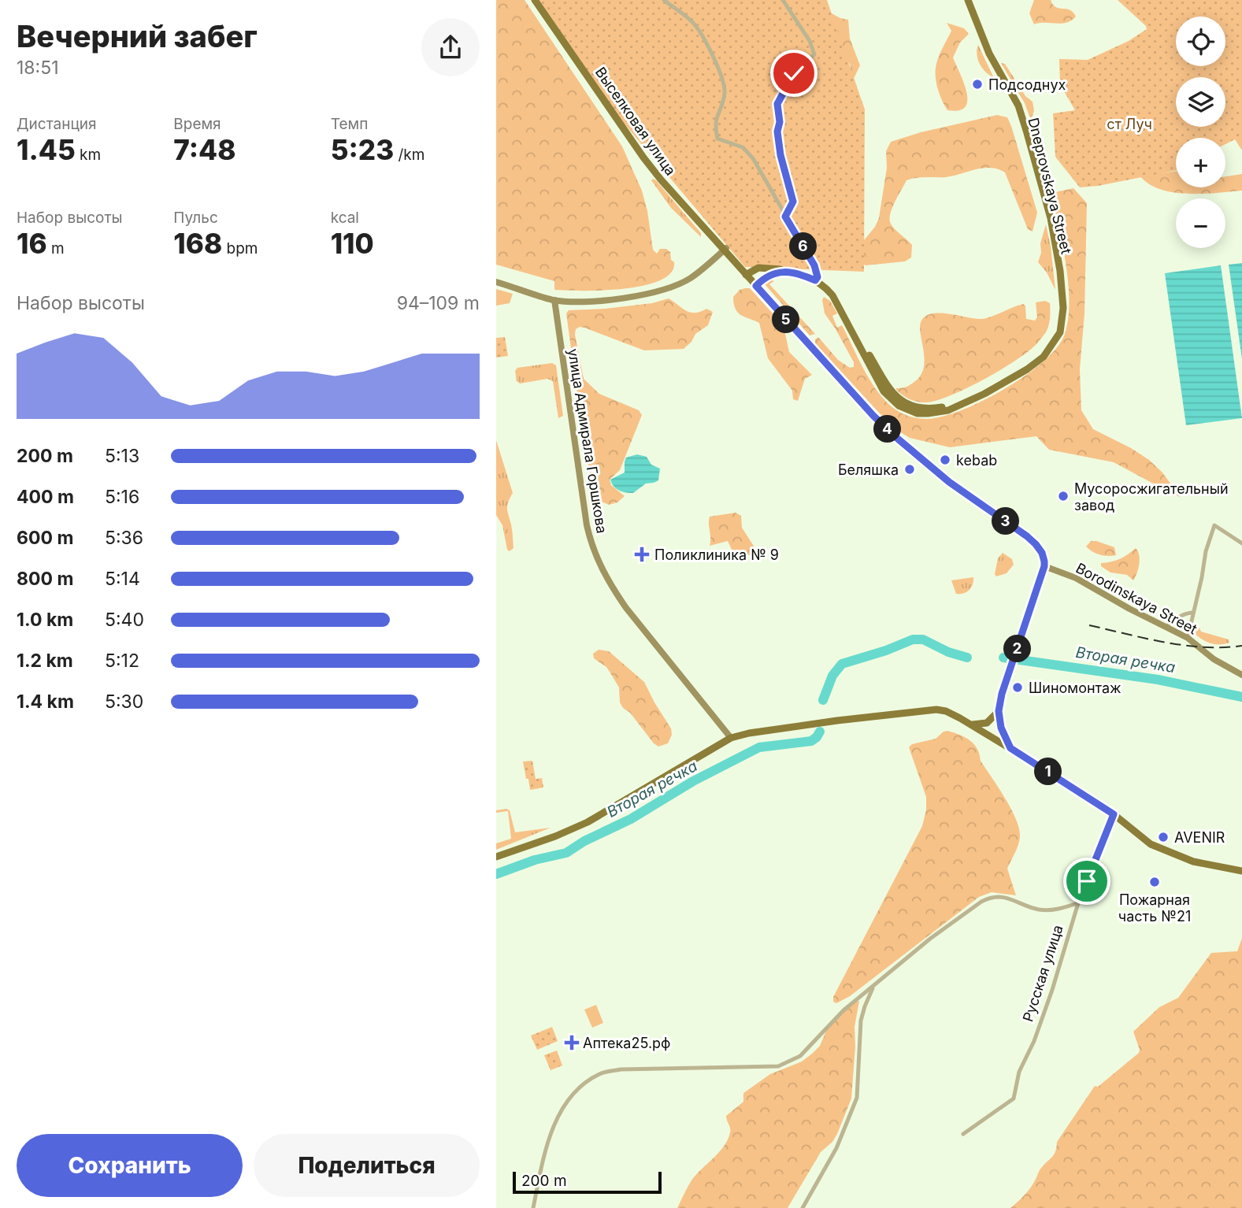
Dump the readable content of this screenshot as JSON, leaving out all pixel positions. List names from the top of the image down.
{
  "streets": {
    "main road": [
      "Выселковая улица",
      "Dneprovskaya Street",
      "улица Адмирала Горшкова",
      "Borodinskaya Street"
    ],
    "street": ["Русская улица"]
  },
  "water": ["Вторая речка"],
  "parks": ["ст Луч"],
  "places": {
    "other": [
      "Подсоднух",
      "kebab",
      "Беляшка",
      "Мусоросжигательный завод",
      "Шиномонтаж",
      "AVENIR",
      "Пожарная часть №21"
    ],
    "health": ["Поликлиника № 9", "Аптека25.рф"]
  },
  "scale_bar": "200 m",
  "page": {
    "heading": ["Вечерний забег", "18:51"],
    "map_buttons": ["+", "−"],
    "stats": [
      ["Дистанция", "1.45 km"],
      ["Время", "7:48"],
      ["Темп", "5:23 /km"],
      ["Набор высоты", "16 m"],
      ["Пульс", "168 bpm"],
      ["kcal", "110"]
    ],
    "pins": [
      "6",
      "5",
      "4",
      "3",
      "2",
      "1"
    ],
    "chart": ["Набор высоты", "94–109 m"],
    "list": [
      {
        "name": "200 m",
        "note": "5:13"
      },
      {
        "name": "400 m",
        "note": "5:16"
      },
      {
        "name": "600 m",
        "note": "5:36"
      },
      {
        "name": "800 m",
        "note": "5:14"
      },
      {
        "name": "1.0 km",
        "note": "5:40"
      },
      {
        "name": "1.2 km",
        "note": "5:12"
      },
      {
        "name": "1.4 km",
        "note": "5:30"
      }
    ],
    "buttons": ["Сохранить", "Поделиться"],
    "scale": "200 m"
  }
}
